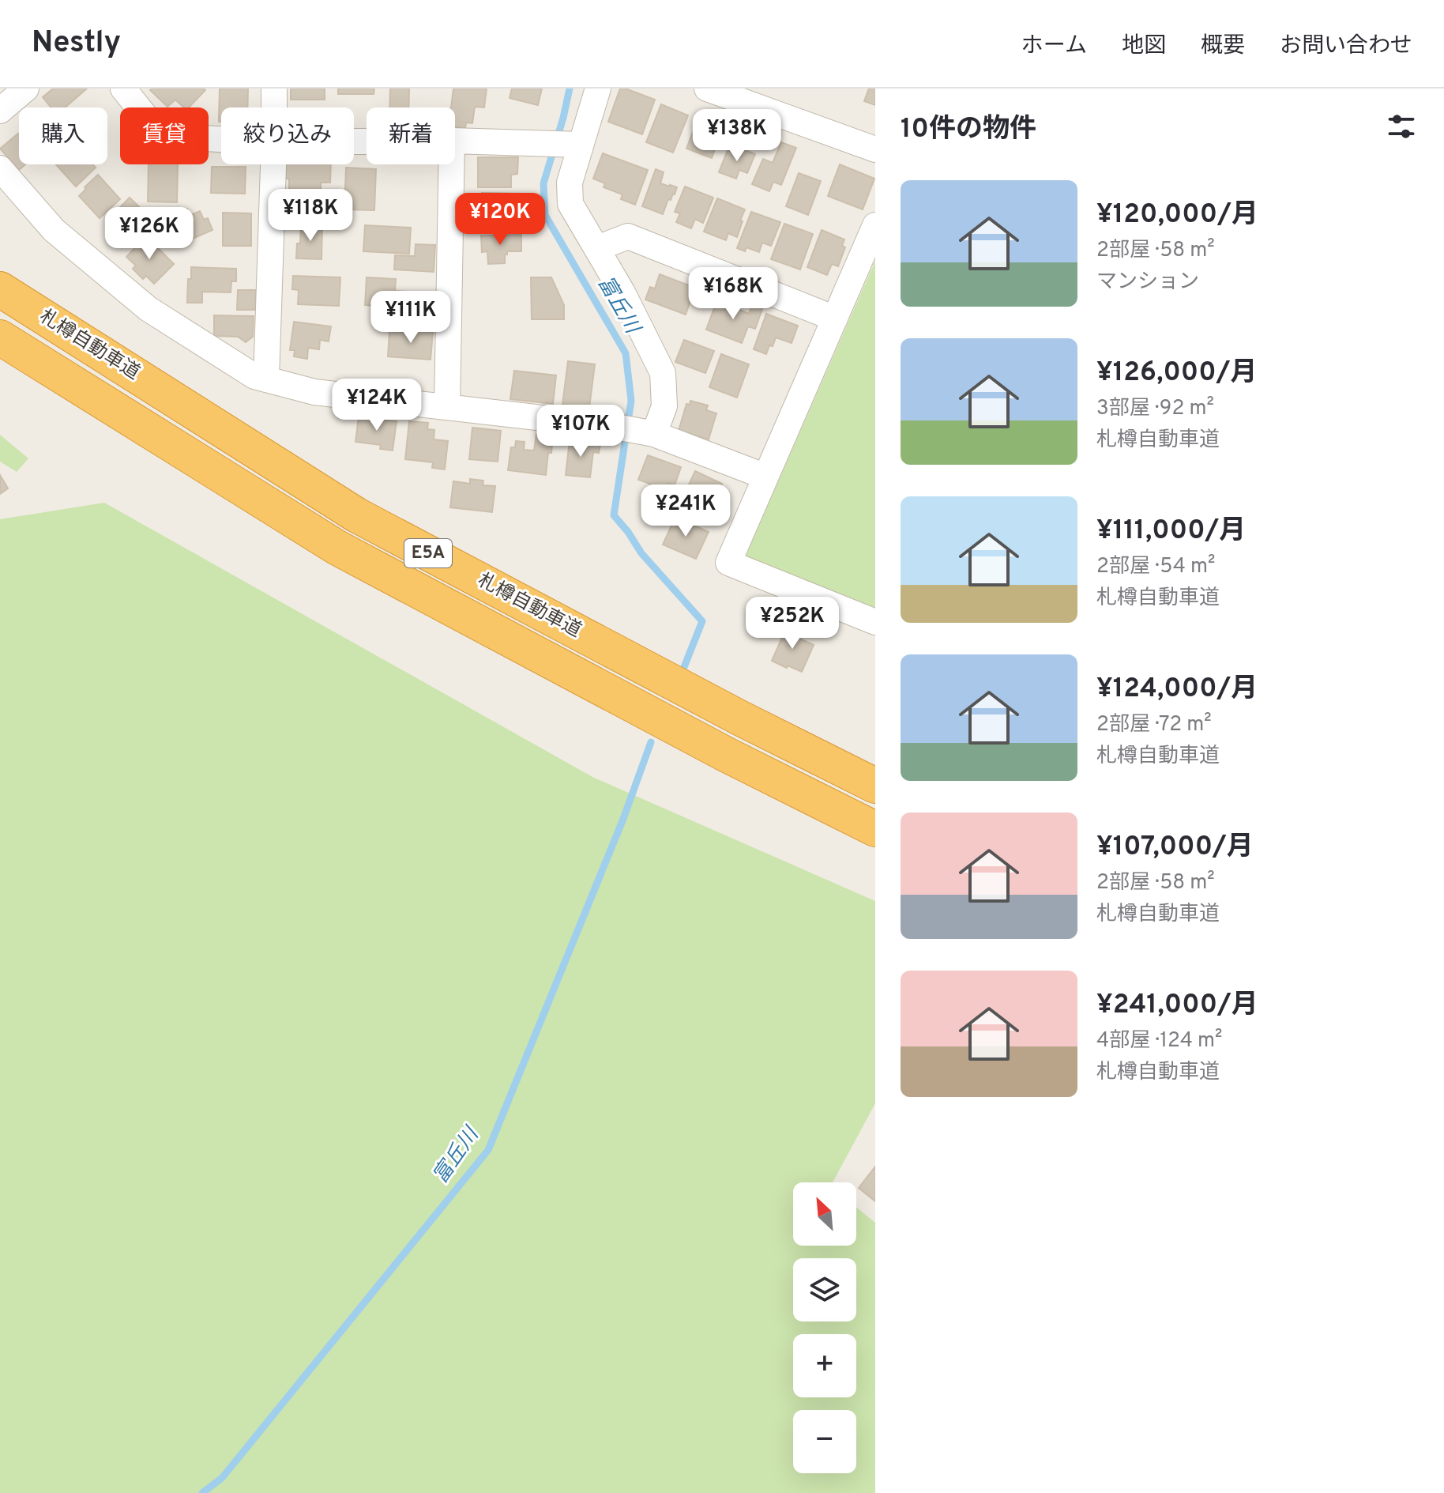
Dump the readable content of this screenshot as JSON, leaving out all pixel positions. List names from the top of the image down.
{
  "streets": {
    "highway": ["札樽自動車道", "E5A"]
  },
  "water": ["富丘川"],
  "north": "top left",
  "page": {
    "header": "Nestly",
    "nav": [
      "ホーム",
      "地図",
      "概要",
      "お問い合わせ"
    ],
    "heading": "10件の物件",
    "chip": [
      "購入",
      "賃貸",
      "絞り込み",
      "新着"
    ],
    "price": [
      "¥138K",
      "¥118K",
      "¥120K",
      "¥126K",
      "¥168K",
      "¥111K",
      "¥124K",
      "¥107K",
      "¥241K",
      "¥252K"
    ],
    "list": [
      {
        "name": "¥120,000/月",
        "note": "2部屋 · 58 m² · マンション"
      },
      {
        "name": "¥126,000/月",
        "note": "3部屋 · 92 m² · 札樽自動車道"
      },
      {
        "name": "¥111,000/月",
        "note": "2部屋 · 54 m² · 札樽自動車道"
      },
      {
        "name": "¥124,000/月",
        "note": "2部屋 · 72 m² · 札樽自動車道"
      },
      {
        "name": "¥107,000/月",
        "note": "2部屋 · 58 m² · 札樽自動車道"
      },
      {
        "name": "¥241,000/月",
        "note": "4部屋 · 124 m² · 札樽自動車道"
      }
    ],
    "map_buttons": ["+", "−"]
  }
}
